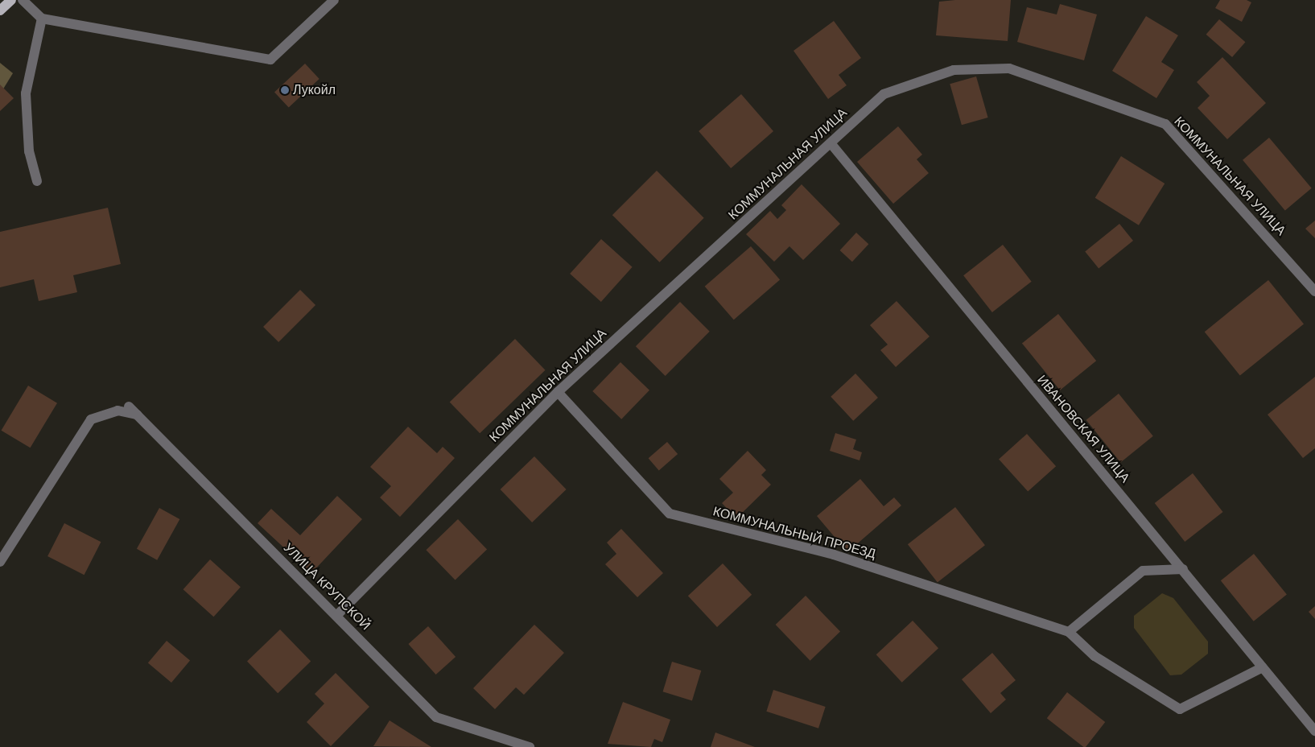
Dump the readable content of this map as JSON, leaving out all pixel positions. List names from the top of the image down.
{
  "streets": {
    "street": [
      "КОММУНАЛЬНАЯ УЛИЦА",
      "ИВАНОВСКАЯ УЛИЦА",
      "КОММУНАЛЬНЫЙ ПРОЕЗД",
      "УЛИЦА КРУПСКОЙ"
    ]
  },
  "crossings": [
    ["КОММУНАЛЬНАЯ УЛИЦА", "ИВАНОВСКАЯ УЛИЦА"],
    ["КОММУНАЛЬНАЯ УЛИЦА", "КОММУНАЛЬНЫЙ ПРОЕЗД"],
    ["КОММУНАЛЬНАЯ УЛИЦА", "УЛИЦА КРУПСКОЙ"],
    ["ИВАНОВСКАЯ УЛИЦА", "КОММУНАЛЬНЫЙ ПРОЕЗД"]
  ],
  "places": ["Лукойл"]
}
